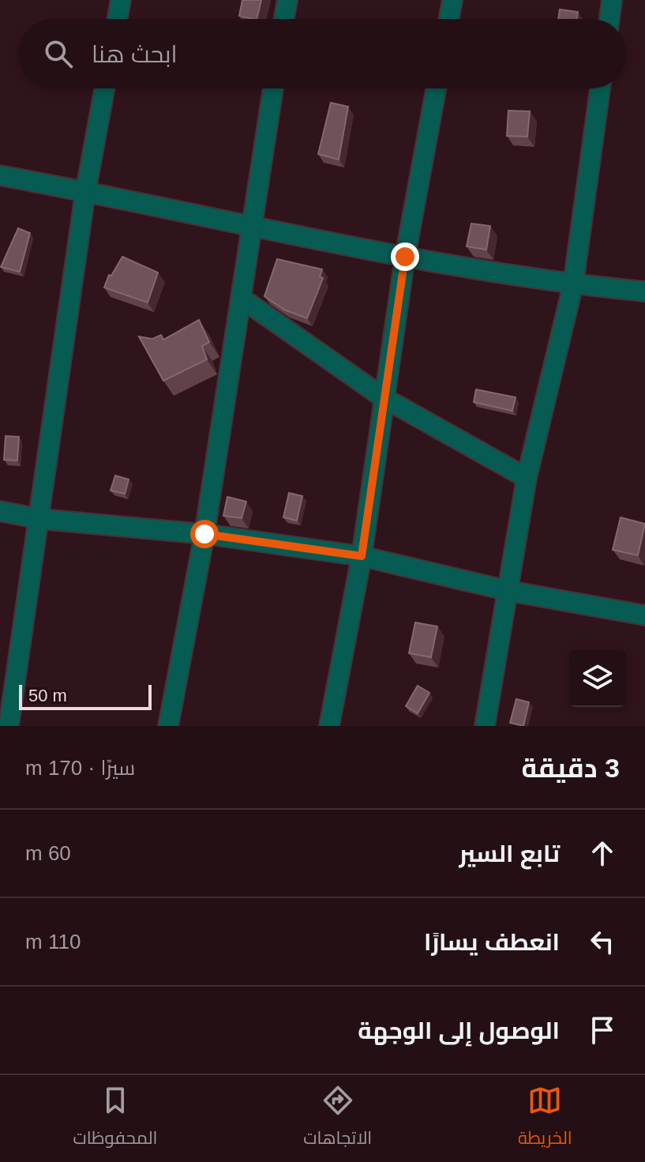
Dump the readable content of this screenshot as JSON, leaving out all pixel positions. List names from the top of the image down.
{
  "scale_bar": "50 m",
  "page": {
    "search": "ابحث هنا",
    "scale": "50 m",
    "heading": ["3 دقيقة", "سيرًا · 170 m"],
    "list": [
      ["تابع السير", "60 m"],
      ["انعطف يسارًا", "110 m"],
      "الوصول إلى الوجهة"
    ],
    "nav": ["الخريطة", "الاتجاهات", "المحفوظات"]
  }
}
